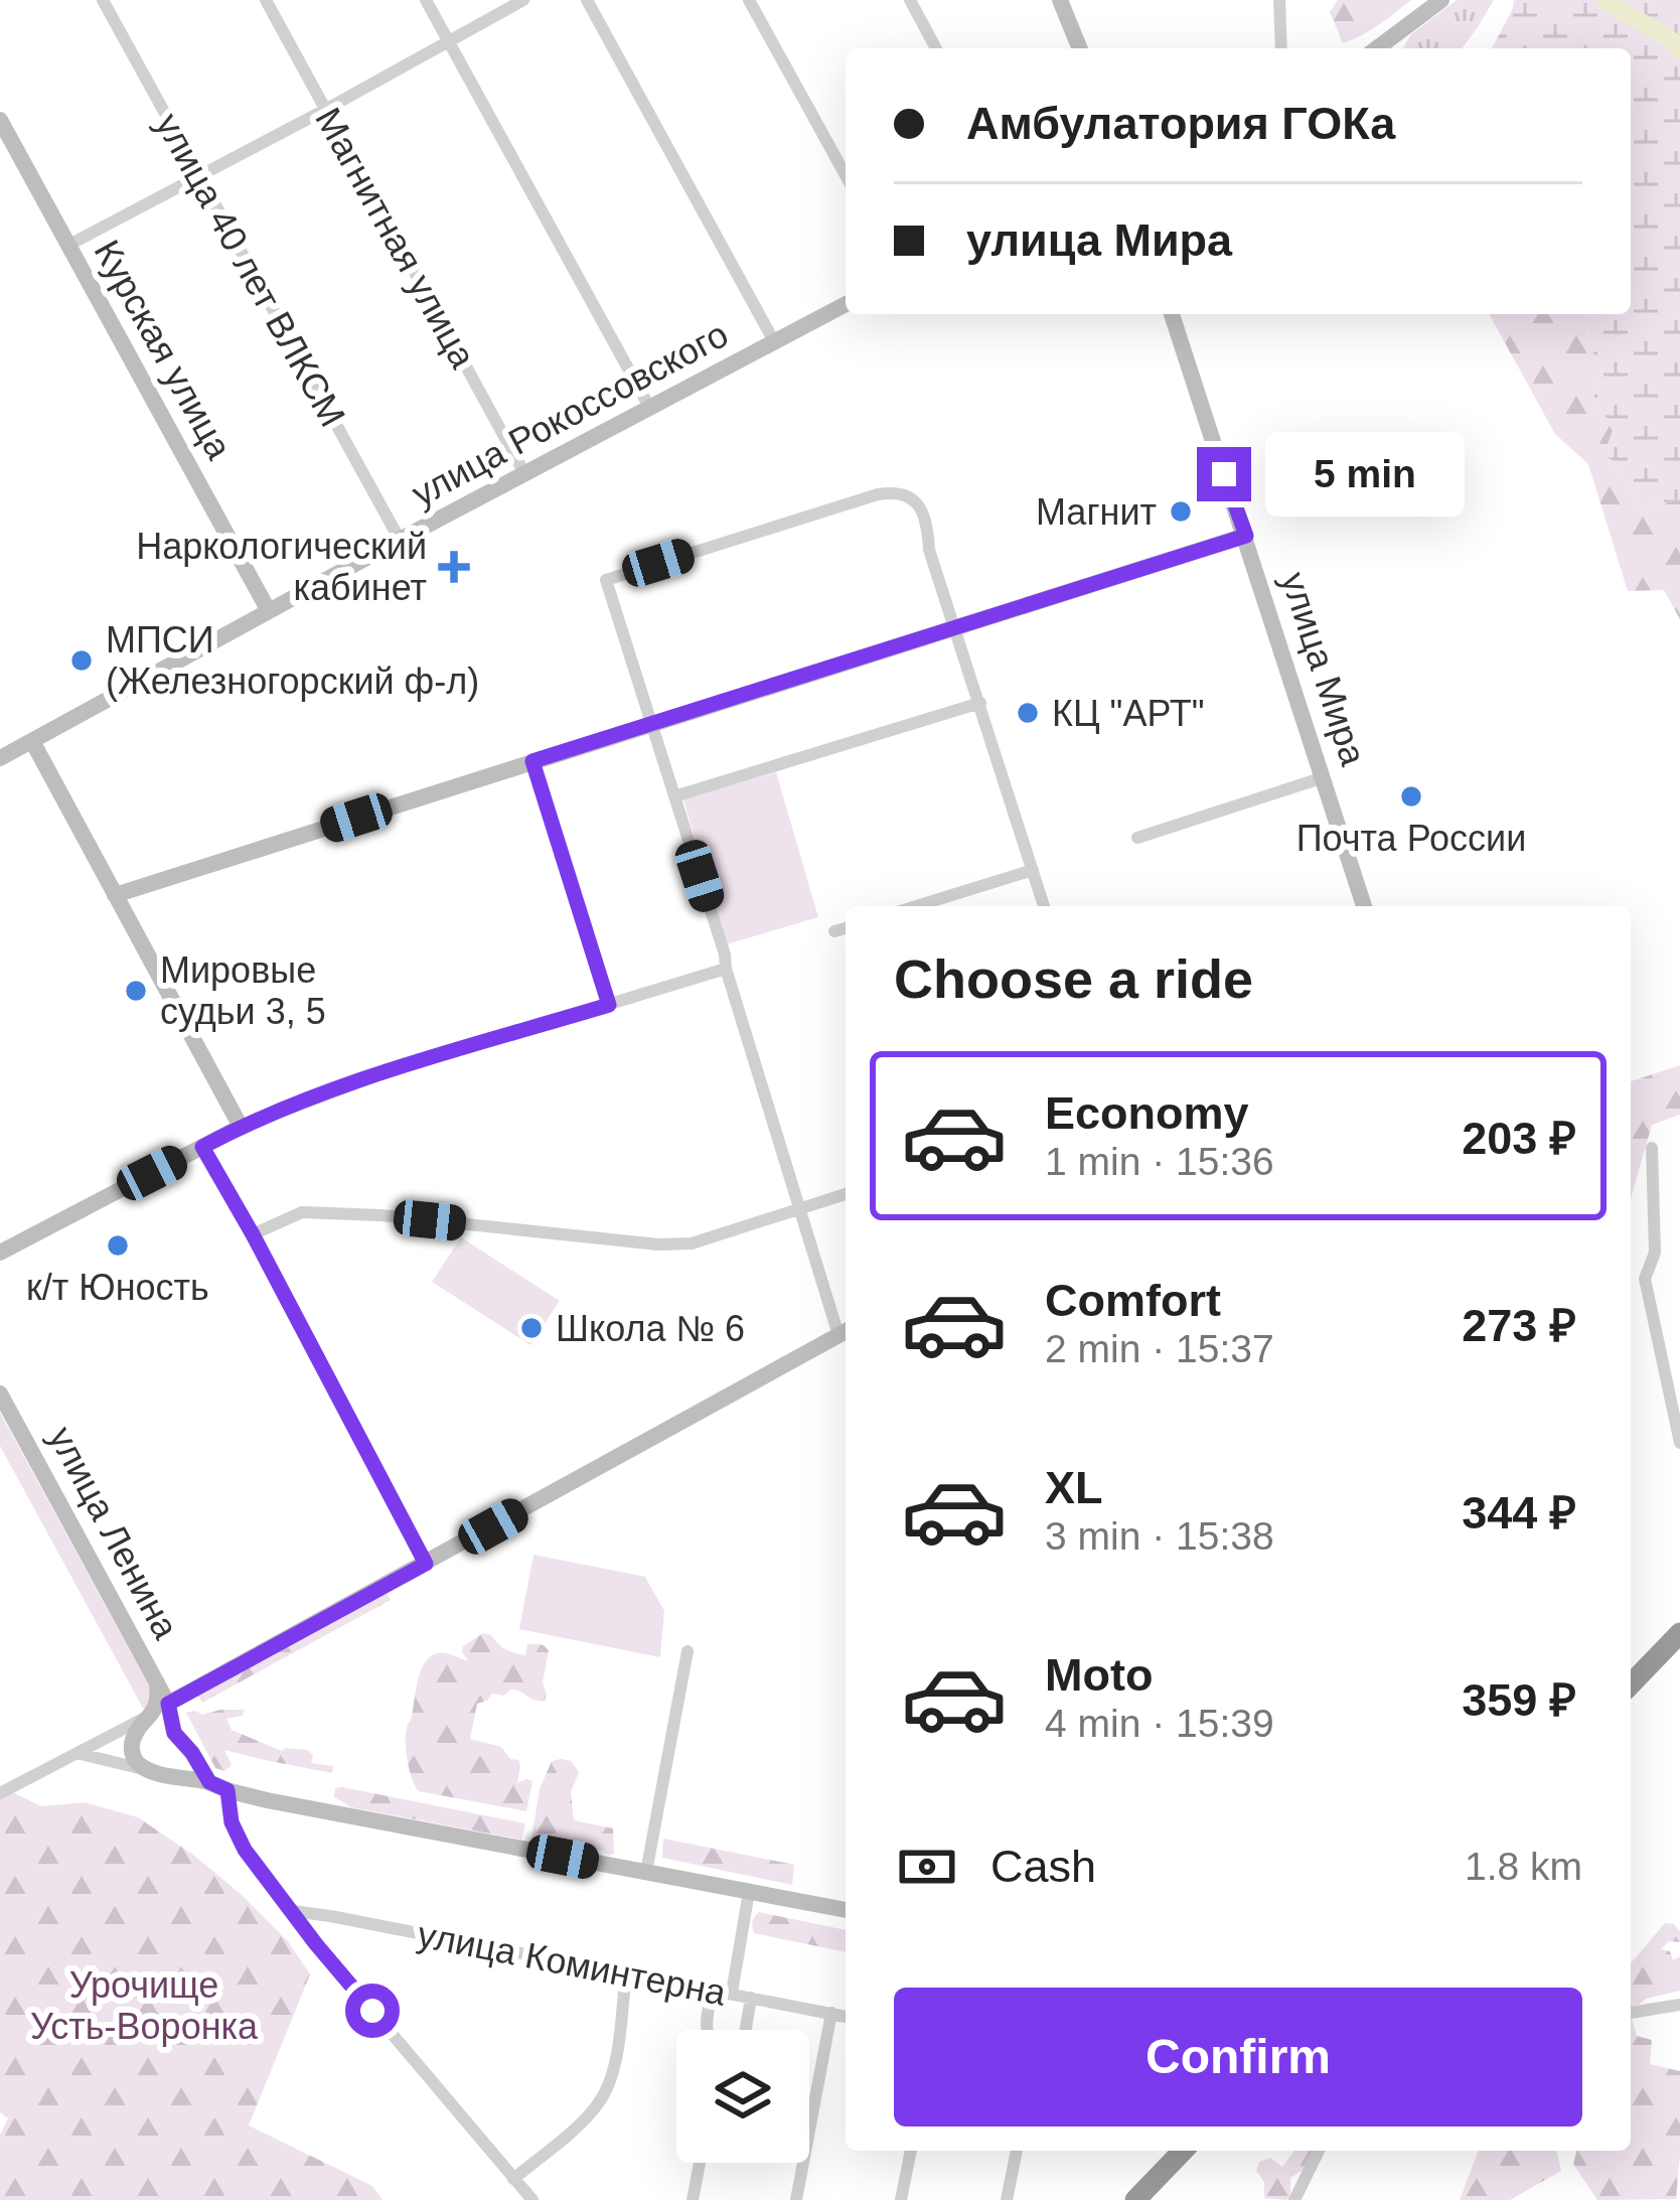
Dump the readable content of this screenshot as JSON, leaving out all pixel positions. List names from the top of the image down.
{
  "streets": {
    "main road": [
      "Курская улица",
      "улица Рокоссовского",
      "улица Мира",
      "улица Ленина"
    ],
    "street": ["Магнитная улица", "улица 40 лет ВЛКСМ", "улица Коминтерна"]
  },
  "crossings": [
    ["Магнитная улица", "улица Рокоссовского"],
    ["улица 40 лет ВЛКСМ", "улица Рокоссовского"],
    ["Курская улица", "улица Рокоссовского"]
  ],
  "parks": ["Урочище Усть-Воронка"],
  "places": {
    "other": [
      "Магнит",
      "МПСИ (Железногорский ф-л)",
      "КЦ \"АРТ\"",
      "Почта России",
      "Мировые судьи 3, 5",
      "к/т Юность",
      "Школа № 6"
    ],
    "health": ["Наркологический кабинет"]
  },
  "page": {
    "banner": ["Амбулатория ГОКа", "улица Мира"],
    "bubble": "5 min",
    "heading": "Choose a ride",
    "list": [
      {
        "name": "Economy",
        "note": "1 min · 15:36",
        "value": "203 ₽"
      },
      {
        "name": "Comfort",
        "note": "2 min · 15:37",
        "value": "273 ₽"
      },
      {
        "name": "XL",
        "note": "3 min · 15:38",
        "value": "344 ₽"
      },
      {
        "name": "Moto",
        "note": "4 min · 15:39",
        "value": "359 ₽"
      }
    ],
    "pay": ["Cash", "1.8 km"],
    "buttons": "Confirm"
  }
}
